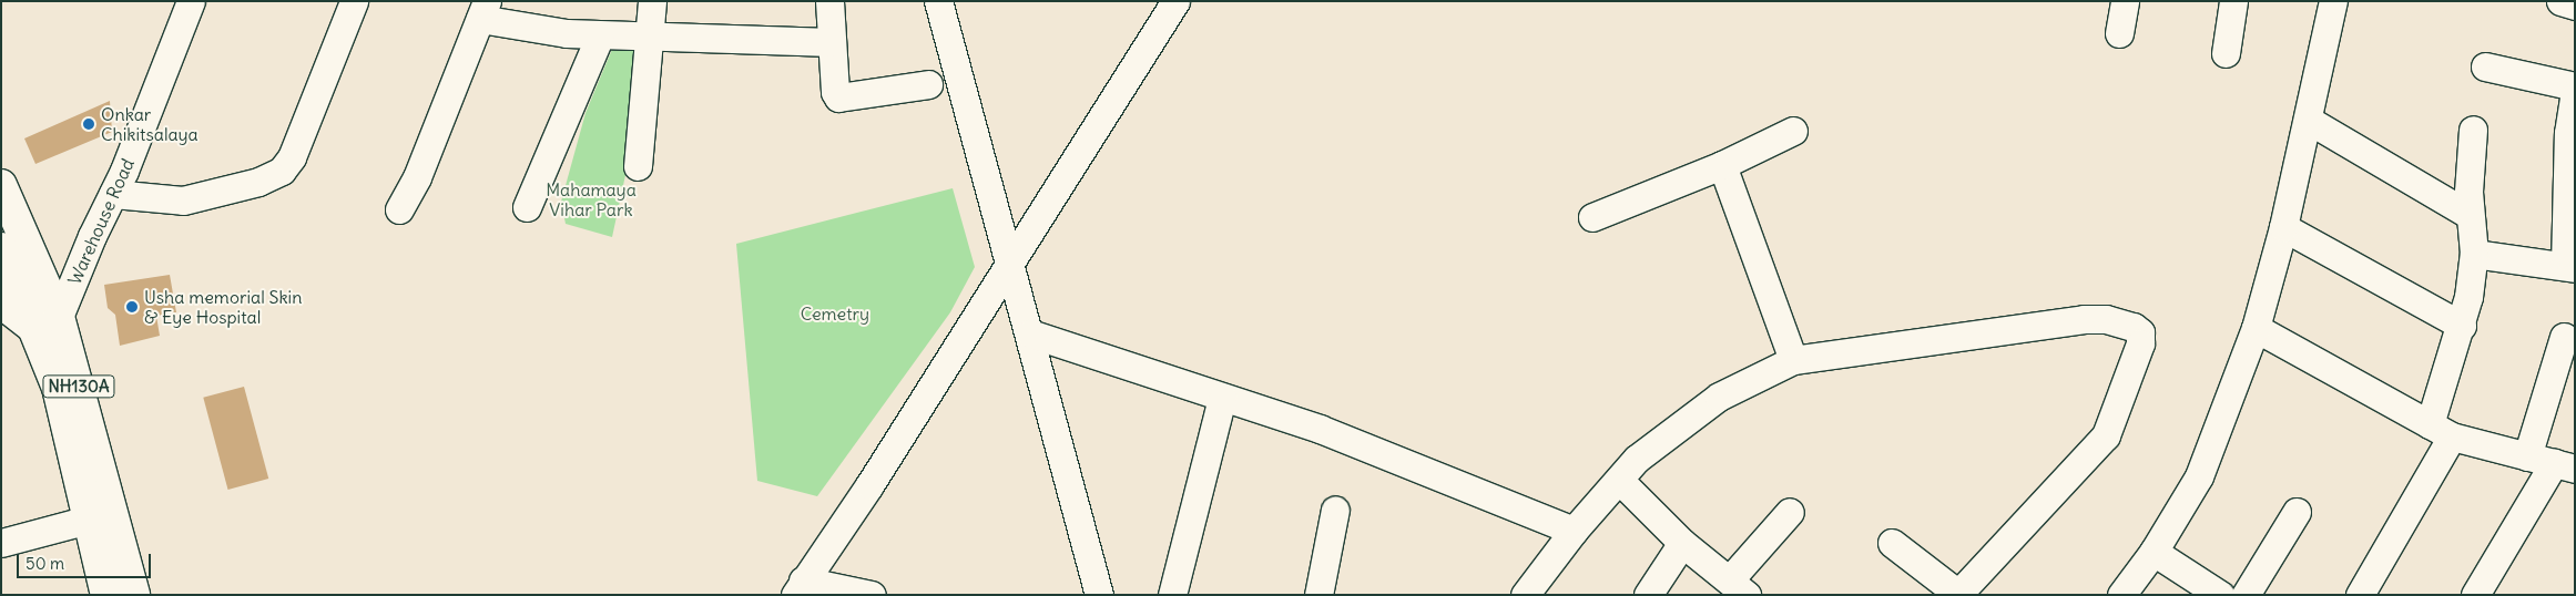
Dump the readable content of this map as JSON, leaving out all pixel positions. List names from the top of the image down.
{
  "streets": {
    "highway": ["NH130A"],
    "street": ["Warehouse Road"]
  },
  "crossings": [
    ["Warehouse Road", "NH130A"]
  ],
  "parks": ["Mahamaya Vihar Park", "Cemetry"],
  "places": ["Onkar Chikitsalaya", "Usha memorial Skin & Eye Hospital"],
  "scale_bar": "50 m"
}
